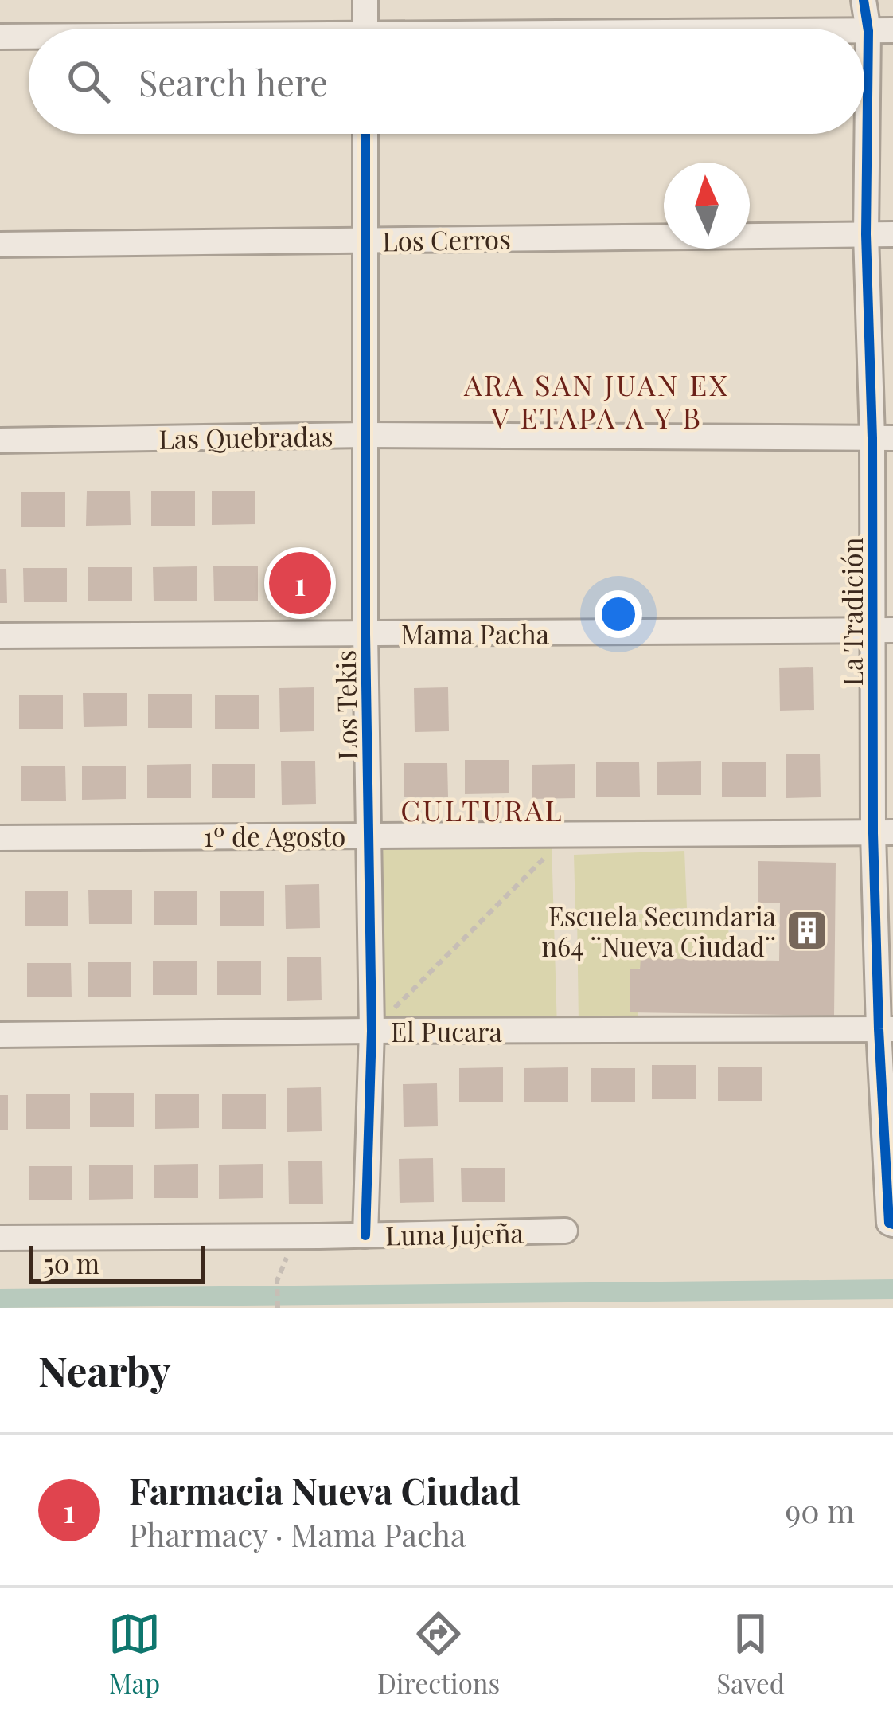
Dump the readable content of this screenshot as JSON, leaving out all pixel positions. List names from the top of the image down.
{
  "streets": {
    "street": [
      "Los Cerros",
      "Las Quebradas",
      "La Tradición",
      "Mama Pacha",
      "Los Tekis",
      "1º de Agosto",
      "El Pucara",
      "Luna Jujeña"
    ]
  },
  "crossings": [
    ["Los Cerros", "La Tradición"],
    ["Los Cerros", "Los Tekis"],
    ["Las Quebradas", "La Tradición"],
    ["Las Quebradas", "Los Tekis"],
    ["La Tradición", "Mama Pacha"],
    ["La Tradición", "1º de Agosto"],
    ["La Tradición", "El Pucara"],
    ["Mama Pacha", "Los Tekis"],
    ["Los Tekis", "1º de Agosto"],
    ["Los Tekis", "El Pucara"],
    ["Los Tekis", "Luna Jujeña"]
  ],
  "districts": ["ARA SAN JUAN EX V ETAPA A Y B", "CULTURAL"],
  "places": {
    "building": ["Escuela Secundaria n64 ¨Nueva Ciudad¨"]
  },
  "scale_bar": "50 m",
  "north": "top",
  "page": {
    "search": "Search here",
    "pins": "1",
    "scale": "50 m",
    "heading": "Nearby",
    "list": [
      {
        "mark": "1",
        "name": "Farmacia Nueva Ciudad",
        "note": "Pharmacy · Mama Pacha",
        "value": "90 m"
      }
    ],
    "nav": ["Map", "Directions", "Saved"]
  }
}
